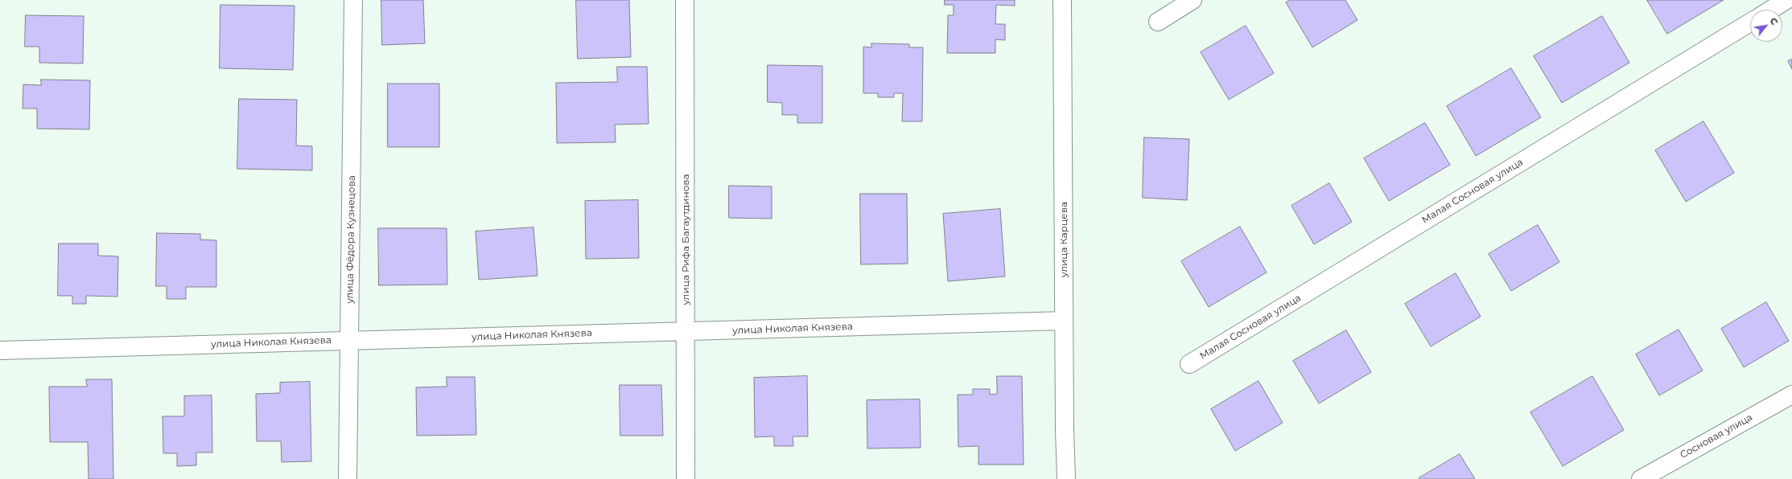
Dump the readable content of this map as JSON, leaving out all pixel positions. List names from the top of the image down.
{
  "streets": {
    "street": [
      "Малая Сосновая улица",
      "улица Фёдора Кузнецова",
      "улица Рифа Багаутдинова",
      "улица Карцева",
      "улица Николая Князева",
      "Сосновая улица"
    ]
  },
  "crossings": [
    ["улица Фёдора Кузнецова", "улица Николая Князева"],
    ["улица Рифа Багаутдинова", "улица Николая Князева"],
    ["улица Карцева", "улица Николая Князева"]
  ],
  "north": "top right"
}
